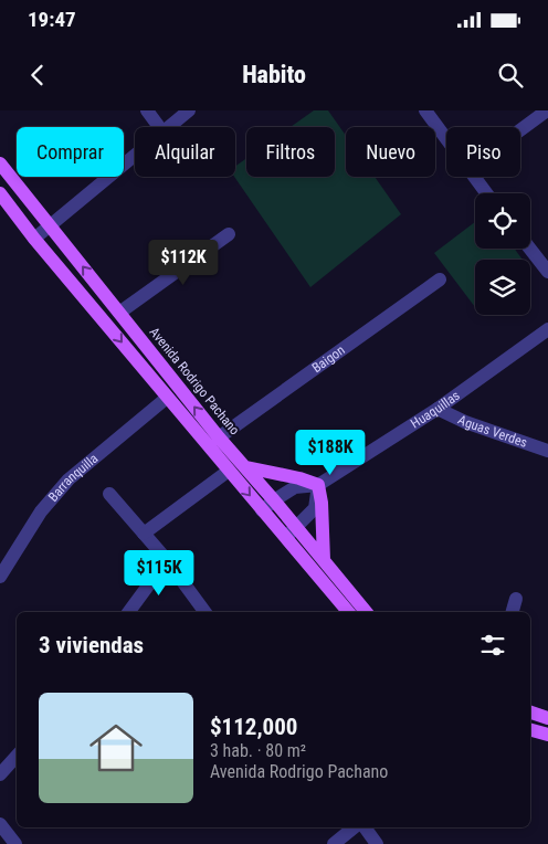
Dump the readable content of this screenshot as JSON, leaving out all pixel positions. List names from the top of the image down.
{
  "streets": {
    "main road": ["Avenida Rodrigo Pachano"],
    "street": [
      "Baigon",
      "Huaquillas",
      "Aguas Verdes",
      "Barranquilla"
    ]
  },
  "crossings": [
    ["Baigon", "Avenida Rodrigo Pachano"],
    ["Huaquillas", "Aguas Verdes"]
  ],
  "page": {
    "status": "19:47",
    "header": "Habito",
    "chip": [
      "Comprar",
      "Alquilar",
      "Filtros",
      "Nuevo",
      "Piso"
    ],
    "price": ["$112K", "$188K", "$115K"],
    "heading": "3 viviendas",
    "list": [
      {
        "name": "$112,000",
        "note": "3 hab. · 80 m² · Avenida Rodrigo Pachano"
      }
    ]
  }
}
